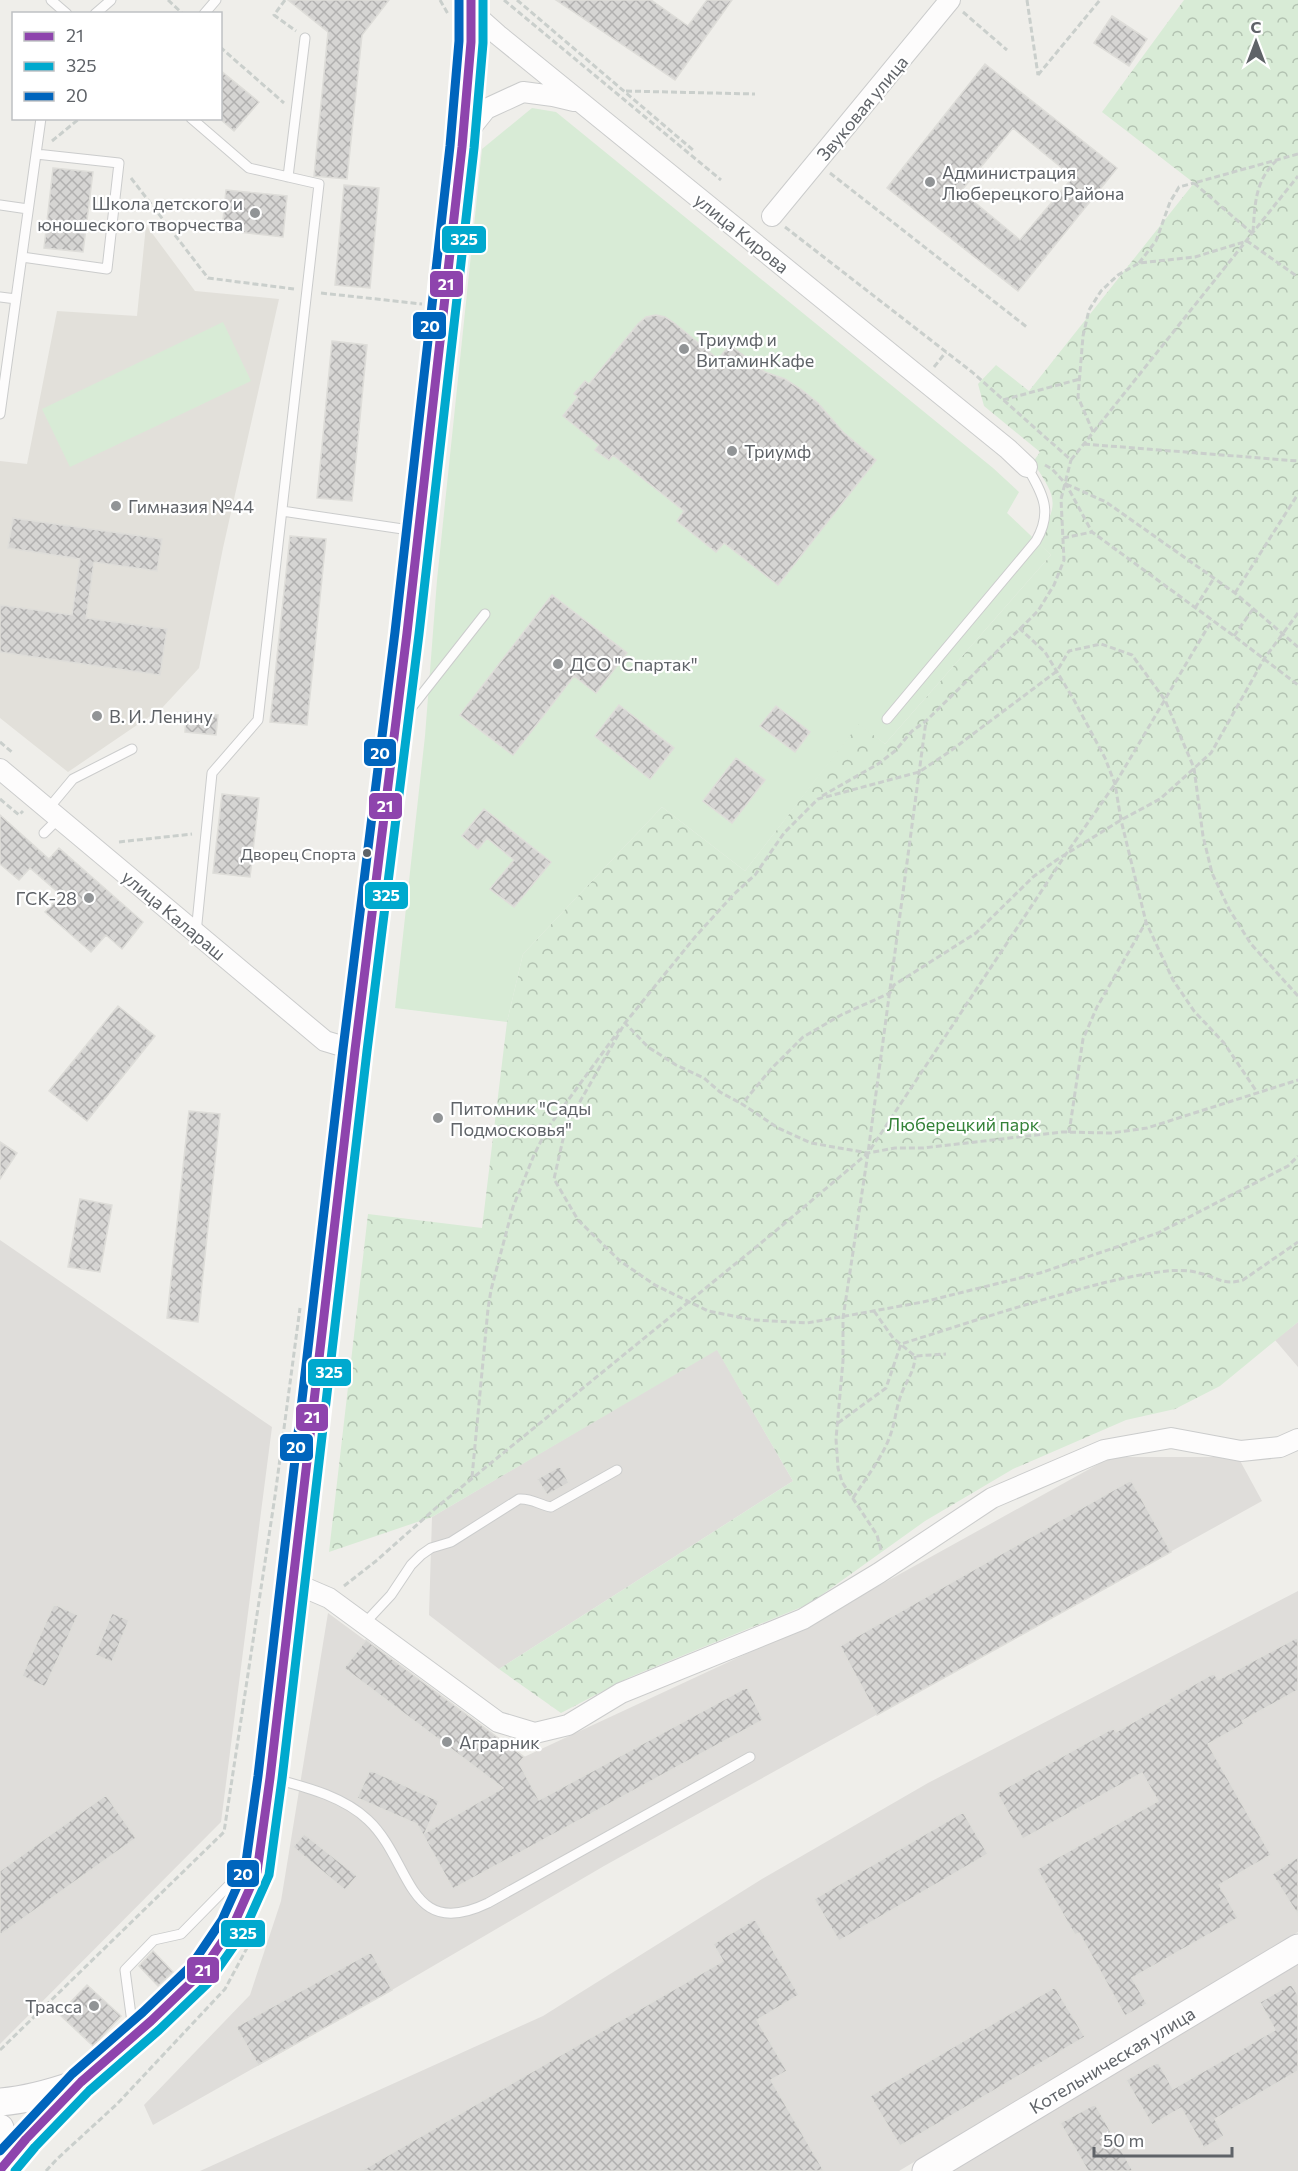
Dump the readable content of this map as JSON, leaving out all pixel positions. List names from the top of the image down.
{
  "streets": {
    "main road": ["Котельническая улица"],
    "street": ["Звуковая улица", "улица Кирова", "улица Калараш"]
  },
  "parks": ["Люберецкий парк"],
  "places": [
    "Администрация Люберецкого Района",
    "Школа детского и юношеского творчества",
    "Триумф и ВитаминКафе",
    "Триумф",
    "Гимназия №44",
    "ДСО \"Спартак\"",
    "В. И. Ленину",
    "Дворец Спорта",
    "ГСК-28",
    "Питомник \"Сады Подмосковья\"",
    "Аграрник",
    "Трасса"
  ],
  "lines": ["transit line 21", "transit line 325", "transit line 20"],
  "legend": ["21", "325", "20"],
  "scale_bar": "50 m",
  "north": "top"
}
